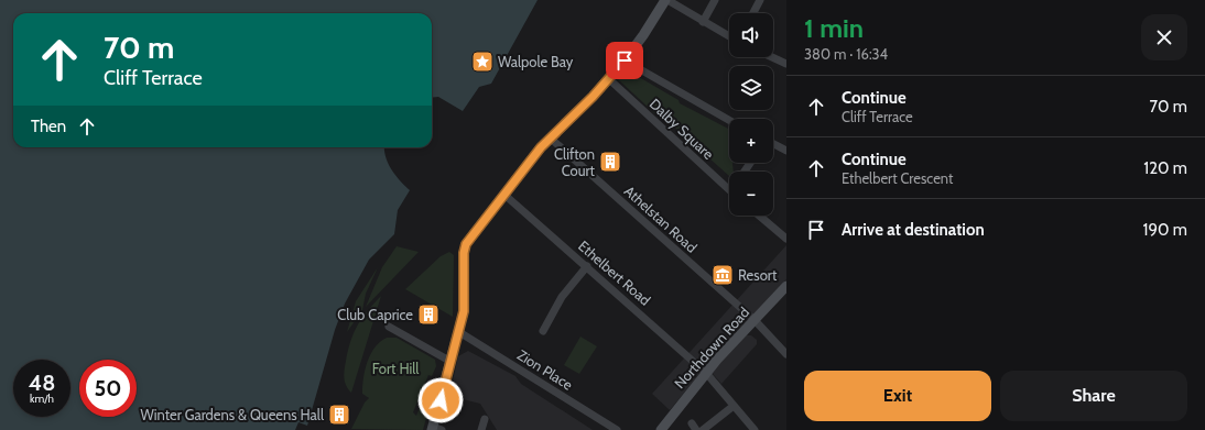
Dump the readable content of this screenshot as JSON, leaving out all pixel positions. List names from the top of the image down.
{
  "streets": {
    "main road": ["Northdown Road"],
    "street": [
      "Dalby Square",
      "Athelstan Road",
      "Ethelbert Road",
      "Zion Place"
    ]
  },
  "crossings": [
    ["Athelstan Road", "Northdown Road"],
    ["Ethelbert Road", "Northdown Road"]
  ],
  "parks": ["Fort Hill"],
  "places": {
    "place": ["Walpole Bay"],
    "building": ["Clifton Court", "Club Caprice", "Winter Gardens & Queens Hall"],
    "museum": ["Resort"]
  },
  "page": {
    "heading": ["1 min", "380 m · 16:34"],
    "map_buttons": ["+", "−"],
    "turn": ["70 m", "Cliff Terrace"],
    "list": [
      {
        "name": "Continue",
        "note": "Cliff Terrace",
        "value": "70 m"
      },
      {
        "name": "Continue",
        "note": "Ethelbert Crescent",
        "value": "120 m"
      },
      {
        "name": "Arrive at destination",
        "value": "190 m"
      }
    ],
    "then": "Then",
    "speed": "48 km/h",
    "limit": "50",
    "buttons": ["Exit", "Share"]
  }
}
